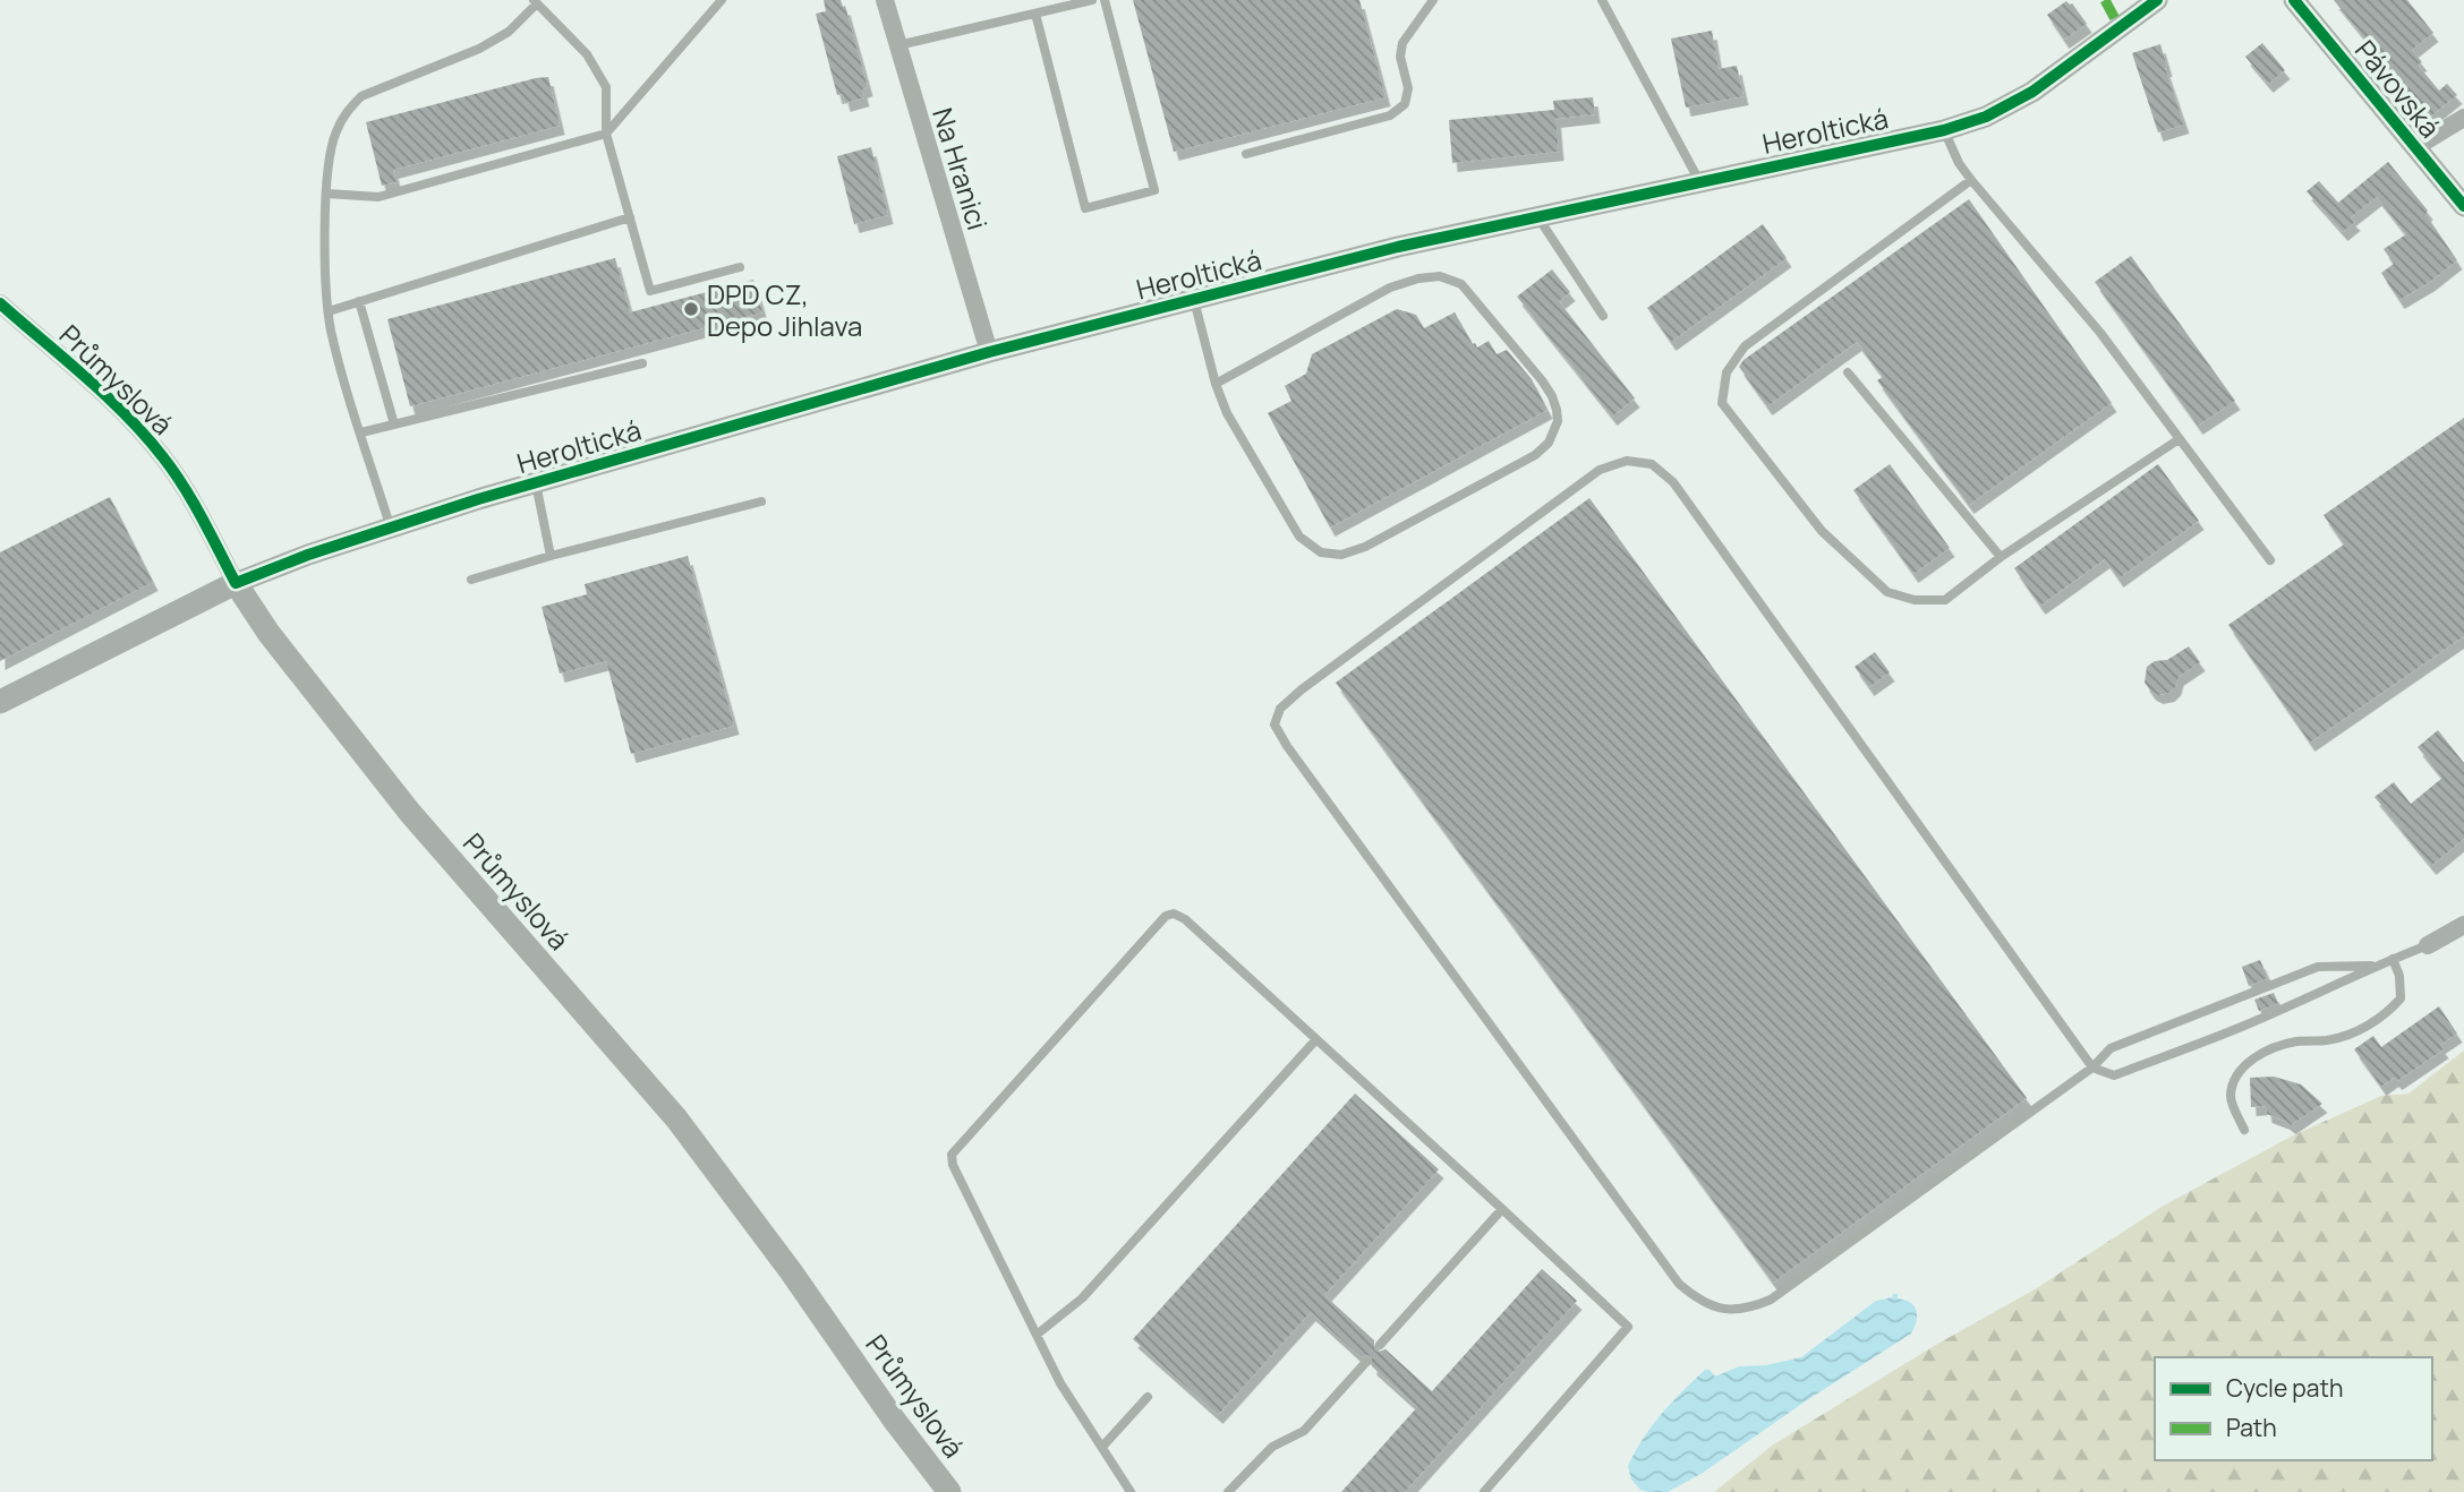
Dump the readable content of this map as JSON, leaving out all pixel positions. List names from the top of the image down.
{
  "streets": {
    "main road": ["Heroltická", "Průmyslová"],
    "street": ["Pávovská", "Na Hranici"]
  },
  "crossings": [
    ["Heroltická", "Na Hranici"],
    ["Heroltická", "Průmyslová"]
  ],
  "places": ["DPD CZ, Depo Jihlava"],
  "legend": ["Cycle path", "Path"]
}
